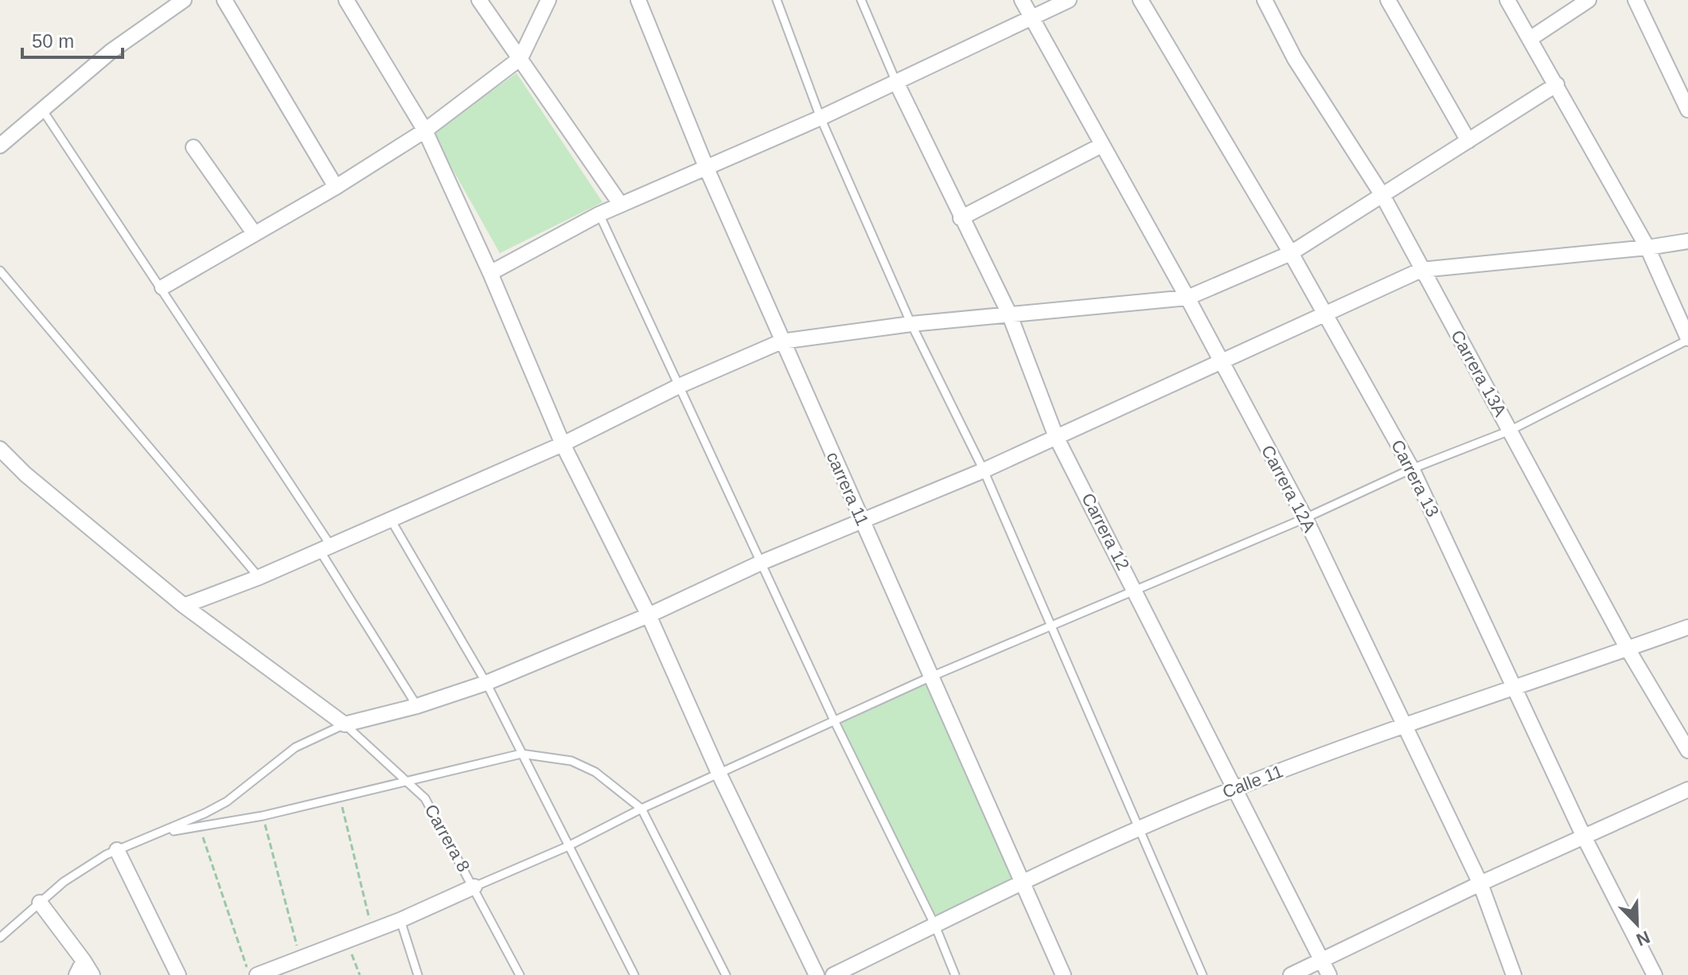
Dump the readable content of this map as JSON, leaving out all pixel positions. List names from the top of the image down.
{
  "streets": {
    "street": [
      "Carrera 13A",
      "Carrera 13",
      "carrera 11",
      "Carrera 12A",
      "Carrera 12",
      "Calle 11"
    ],
    "lane": ["Carrera 8"]
  },
  "crossings": [
    ["Carrera 13A", "Calle 11"],
    ["Carrera 13", "Calle 11"],
    ["carrera 11", "Calle 11"],
    ["Carrera 12A", "Calle 11"],
    ["Carrera 12", "Calle 11"]
  ],
  "scale_bar": "50 m",
  "north": "bottom right"
}
